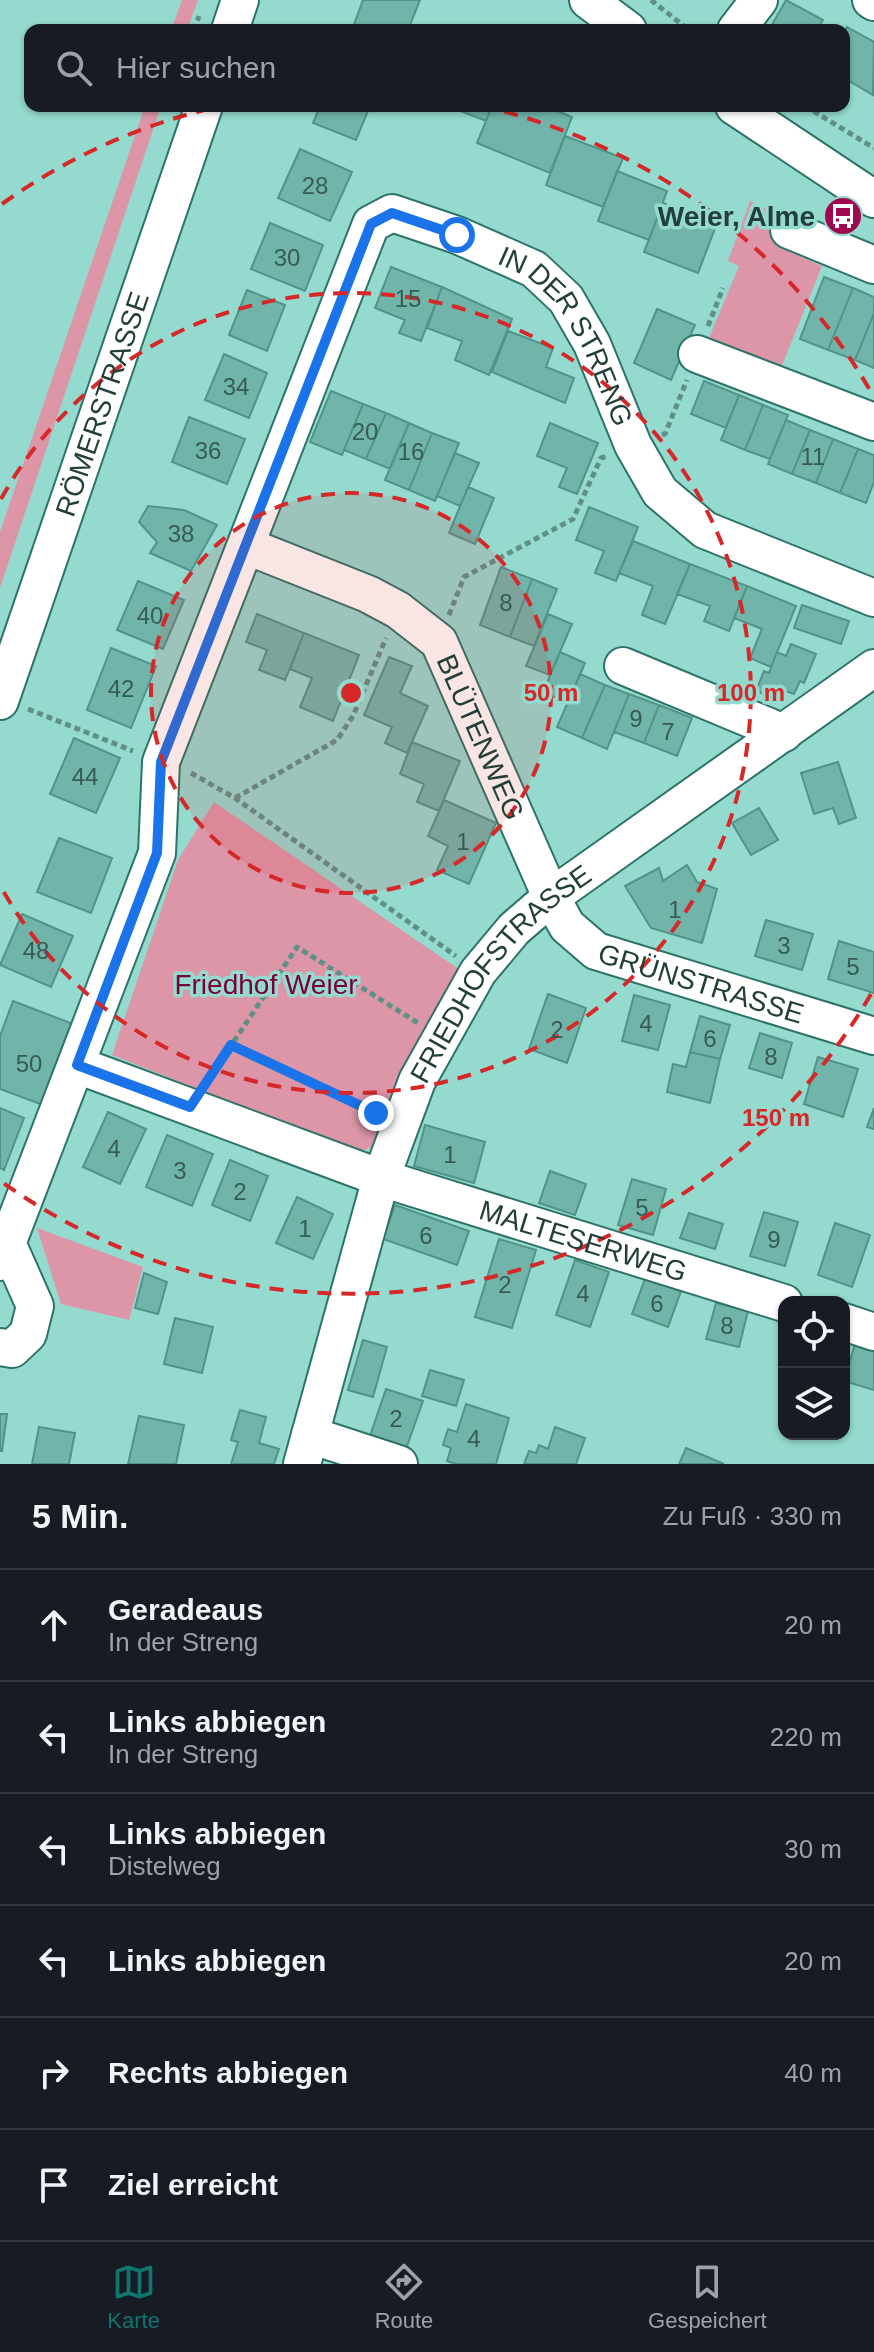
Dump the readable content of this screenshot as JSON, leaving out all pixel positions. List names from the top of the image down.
{
  "streets": {
    "street": [
      "IN DER STRENG",
      "RÖMERSTRASSE",
      "BLÜTENWEG",
      "FRIEDHOFSTRASSE",
      "GRÜNSTRASSE",
      "MALTESERWEG"
    ]
  },
  "crossings": [
    ["IN DER STRENG", "BLÜTENWEG"],
    ["IN DER STRENG", "MALTESERWEG"],
    ["BLÜTENWEG", "FRIEDHOFSTRASSE"],
    ["BLÜTENWEG", "GRÜNSTRASSE"],
    ["FRIEDHOFSTRASSE", "GRÜNSTRASSE"],
    ["FRIEDHOFSTRASSE", "MALTESERWEG"]
  ],
  "parks": ["Friedhof Weier"],
  "places": {
    "bus stop": ["Weier, Alme"]
  },
  "house_numbers": [
    "28",
    "30",
    "15",
    "34",
    "20",
    "36",
    "16",
    "11",
    "38",
    "8",
    "40",
    "42",
    "9",
    "7",
    "44",
    "1",
    "1",
    "3",
    "48",
    "5",
    "4",
    "2",
    "6",
    "8",
    "50",
    "4",
    "1",
    "3",
    "2",
    "5",
    "1",
    "6",
    "9",
    "2",
    "4",
    "6",
    "8",
    "2",
    "4"
  ],
  "page": {
    "search": "Hier suchen",
    "heading": ["5 Min.", "Zu Fuß · 330 m"],
    "list": [
      ["Geradeaus", "In der Streng", "20 m"],
      ["Links abbiegen", "In der Streng", "220 m"],
      ["Links abbiegen", "Distelweg", "30 m"],
      ["Links abbiegen", "20 m"],
      ["Rechts abbiegen", "40 m"],
      "Ziel erreicht"
    ],
    "nav": ["Karte", "Route", "Gespeichert"]
  },
  "rings": ["50 m", "100 m", "150 m"]
}
